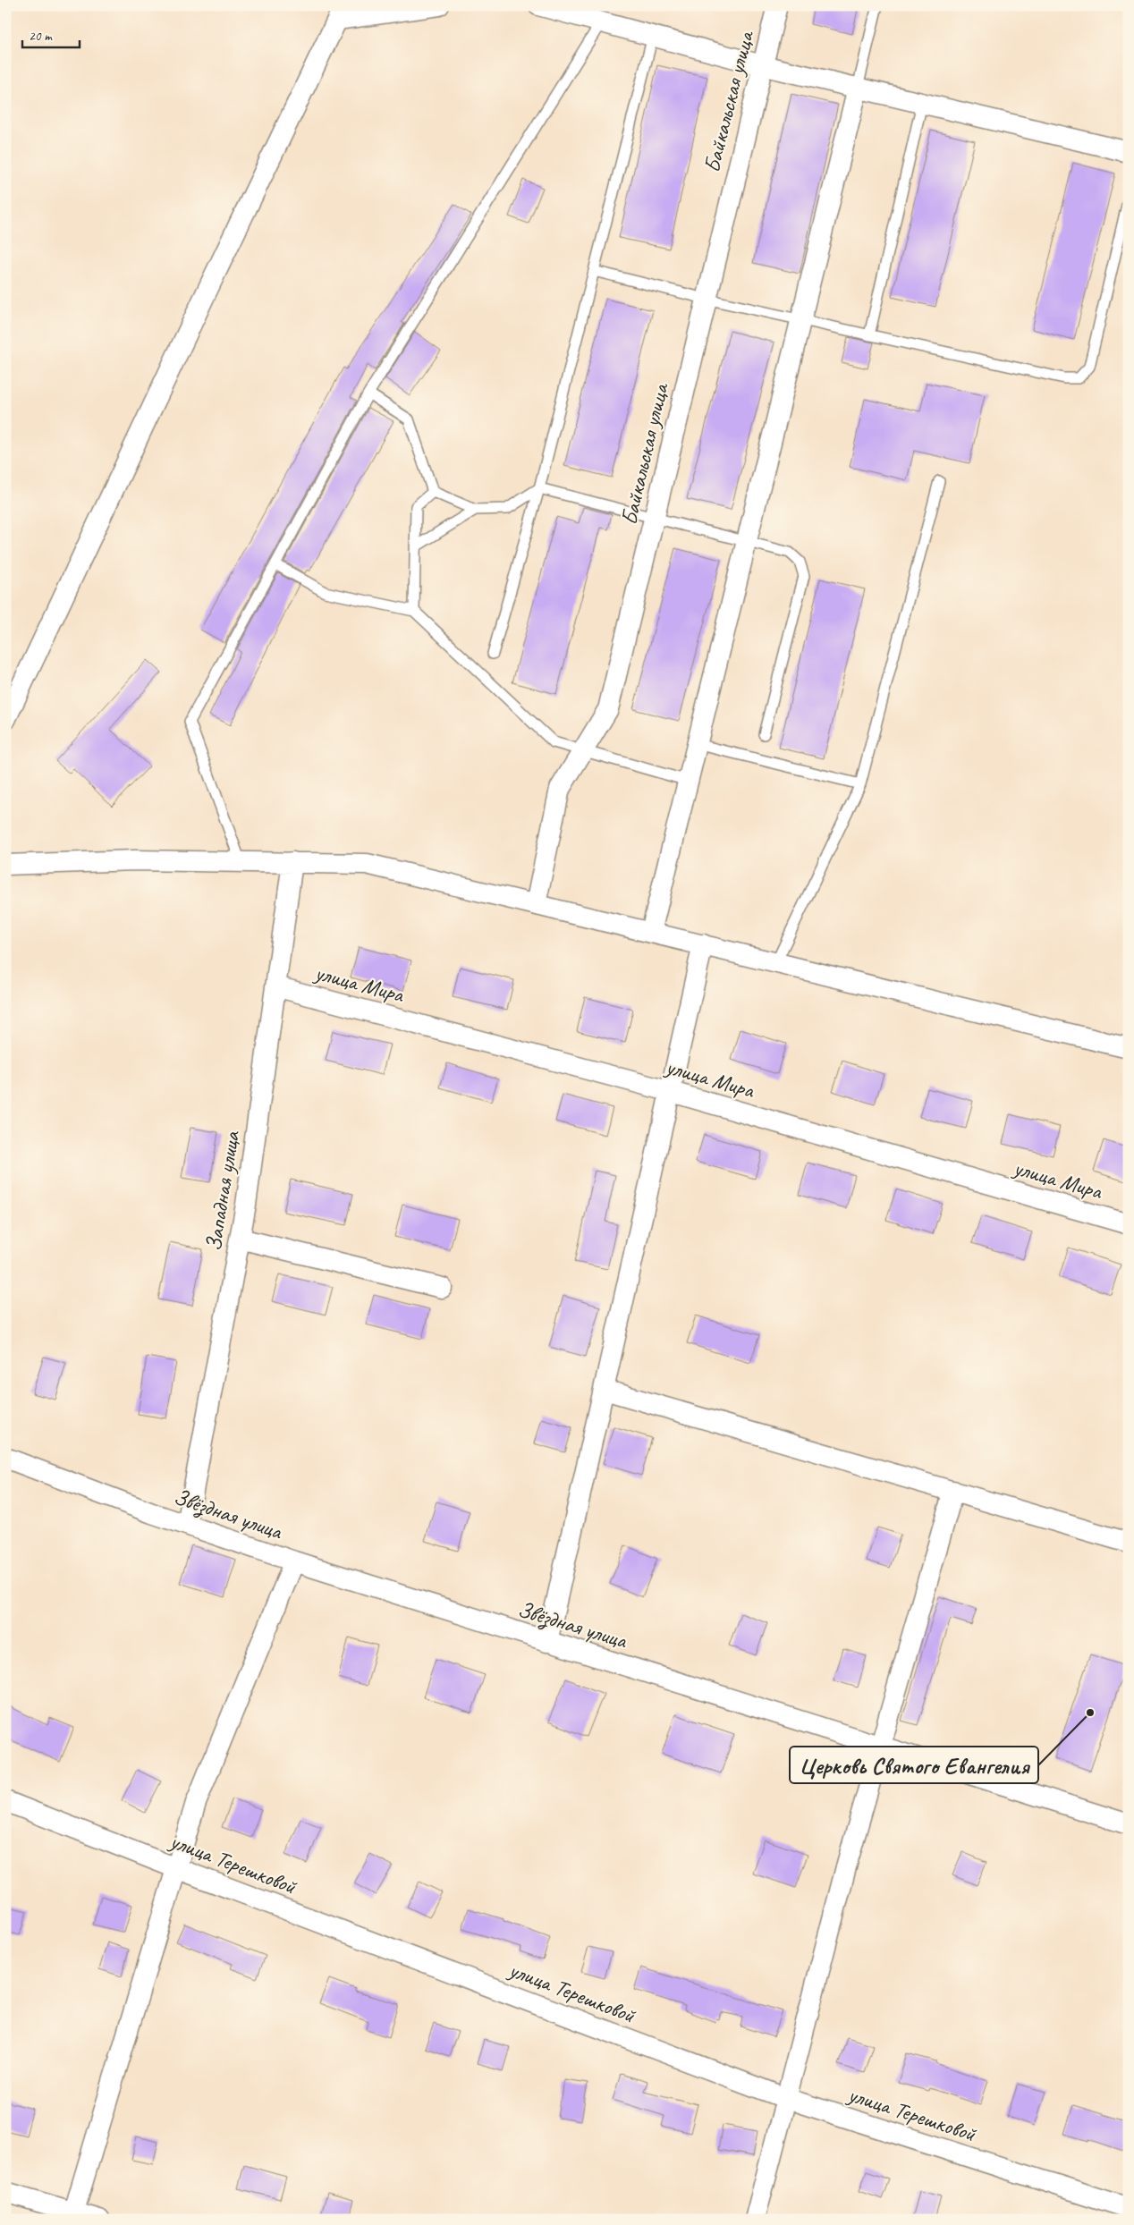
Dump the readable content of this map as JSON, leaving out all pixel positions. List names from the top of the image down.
{
  "streets": {
    "street": [
      "Байкальская улица",
      "улица Мира",
      "Западная улица",
      "Звёздная улица",
      "улица Терешковой"
    ]
  },
  "crossings": [
    ["улица Мира", "Западная улица"],
    ["Западная улица", "Звёздная улица"]
  ],
  "places": ["Церковь Святого Евангелия"],
  "scale_bar": "20 m"
}
